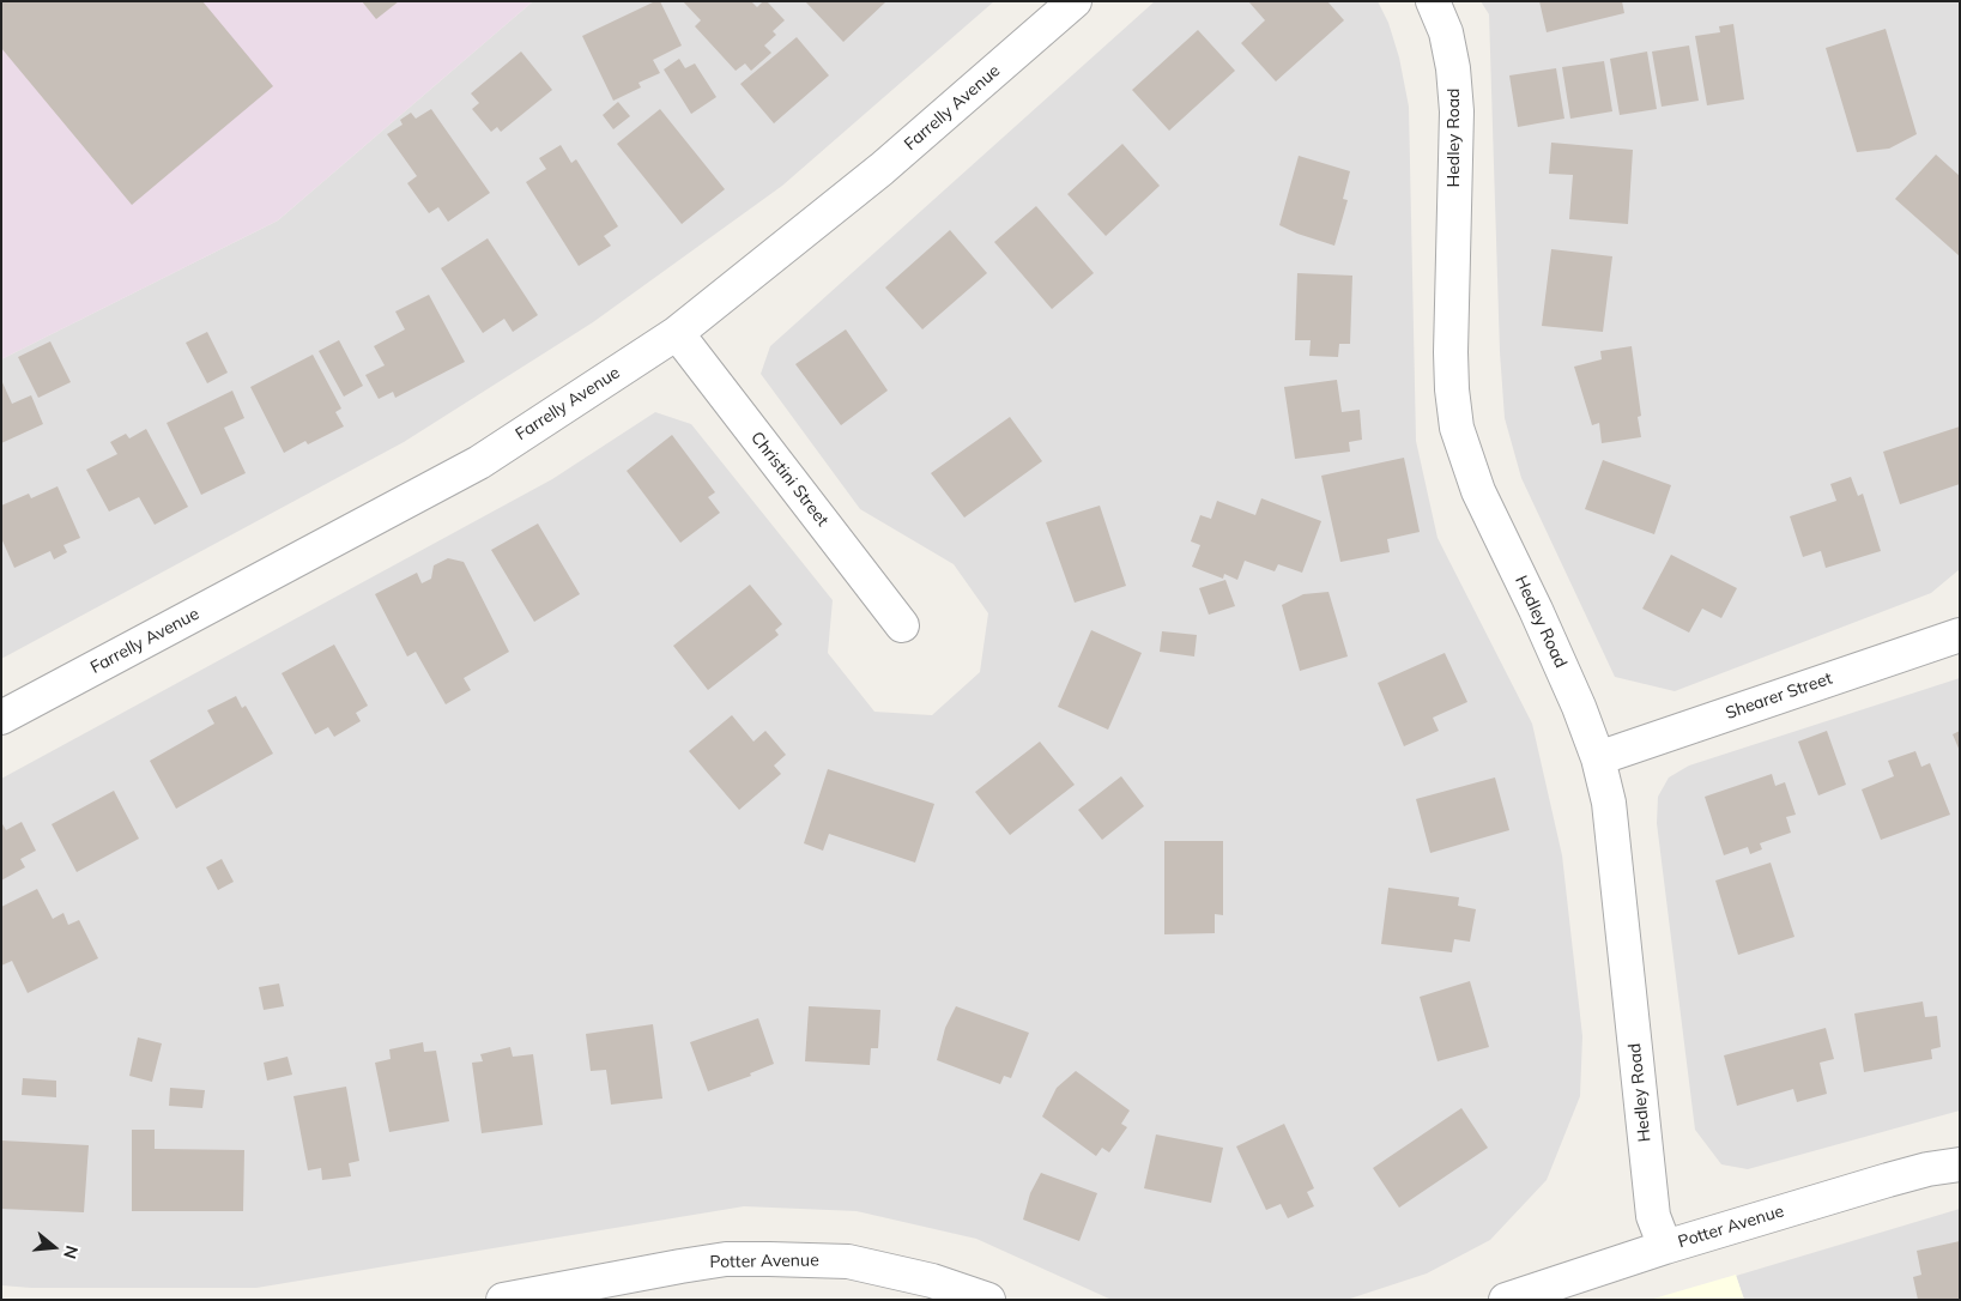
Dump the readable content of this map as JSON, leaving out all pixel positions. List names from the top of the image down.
{
  "streets": {
    "street": [
      "Farrelly Avenue",
      "Hedley Road",
      "Christini Street",
      "Shearer Street",
      "Potter Avenue"
    ]
  },
  "crossings": [
    ["Farrelly Avenue", "Christini Street"],
    ["Hedley Road", "Shearer Street"],
    ["Hedley Road", "Potter Avenue"]
  ],
  "north": "right"
}
